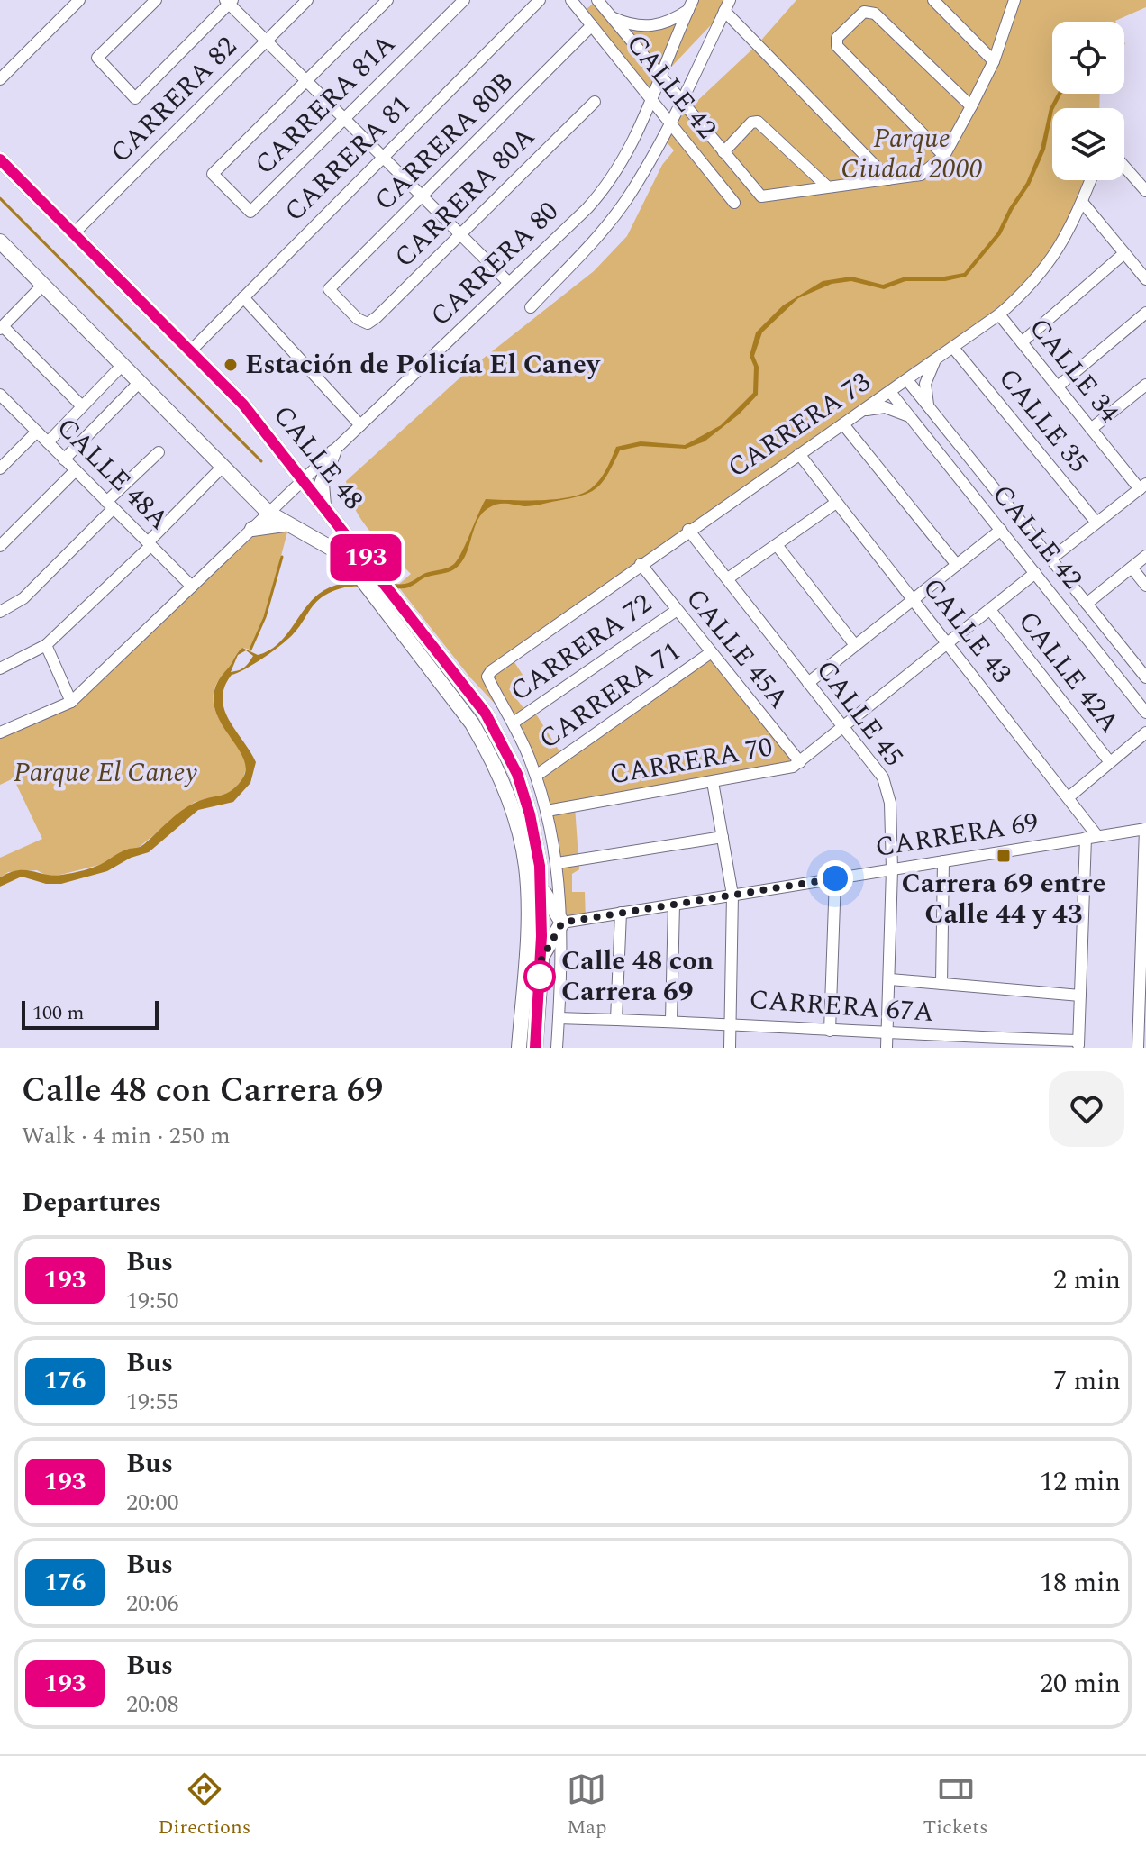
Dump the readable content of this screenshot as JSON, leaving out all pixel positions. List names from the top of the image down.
{
  "streets": {
    "main road": ["CALLE 48"],
    "street": [
      "CALLE 42",
      "CARRERA 82",
      "CARRERA 81A",
      "CARRERA 80B",
      "CARRERA 81",
      "CARRERA 80A",
      "CARRERA 80",
      "CALLE 34",
      "CALLE 35",
      "CARRERA 73",
      "CALLE 48A",
      "CALLE 43",
      "CARRERA 72",
      "CALLE 45A",
      "CALLE 42A",
      "CARRERA 71",
      "CALLE 45",
      "CARRERA 70",
      "CARRERA 69",
      "CARRERA 67A"
    ]
  },
  "crossings": [
    ["CALLE 42", "CARRERA 80B"],
    ["CALLE 42", "CARRERA 80"],
    ["CALLE 42", "CARRERA 73"],
    ["CALLE 42", "CARRERA 70"],
    ["CARRERA 82", "CALLE 48"],
    ["CARRERA 80B", "CARRERA 80A"],
    ["CARRERA 81", "CALLE 48"],
    ["CARRERA 80", "CALLE 48"],
    ["CARRERA 80", "CALLE 48A"],
    ["CALLE 34", "CARRERA 73"],
    ["CALLE 35", "CARRERA 73"],
    ["CARRERA 73", "CALLE 43"],
    ["CARRERA 73", "CARRERA 72"],
    ["CARRERA 73", "CALLE 45A"],
    ["CARRERA 73", "CALLE 45"],
    ["CALLE 43", "CARRERA 70"],
    ["CALLE 43", "CARRERA 69"],
    ["CARRERA 72", "CALLE 45A"],
    ["CALLE 45A", "CARRERA 71"],
    ["CALLE 45A", "CARRERA 70"],
    ["CALLE 42A", "CARRERA 70"],
    ["CALLE 45", "CARRERA 70"],
    ["CALLE 45", "CARRERA 69"],
    ["CALLE 45", "CARRERA 67A"]
  ],
  "parks": ["Parque Ciudad 2000", "Parque El Caney"],
  "places": {
    "other": ["Estación de Policía El Caney", "Calle 48 con Carrera 69"],
    "transit": ["Carrera 69 entre Calle 44 y 43"]
  },
  "lines": ["bus line 193"],
  "scale_bar": "100 m",
  "page": {
    "on_map": "193",
    "scale": "100 m",
    "heading": [
      ["Calle 48 con Carrera 69", "Walk · 4 min · 250 m"],
      "Departures"
    ],
    "list": [
      {
        "mark": "193",
        "name": "Bus",
        "note": "19:50",
        "value": "2 min"
      },
      {
        "mark": "176",
        "name": "Bus",
        "note": "19:55",
        "value": "7 min"
      },
      {
        "mark": "193",
        "name": "Bus",
        "note": "20:00",
        "value": "12 min"
      },
      {
        "mark": "176",
        "name": "Bus",
        "note": "20:06",
        "value": "18 min"
      },
      {
        "mark": "193",
        "name": "Bus",
        "note": "20:08",
        "value": "20 min"
      }
    ],
    "tabs": ["Directions", "Map", "Tickets"]
  }
}
